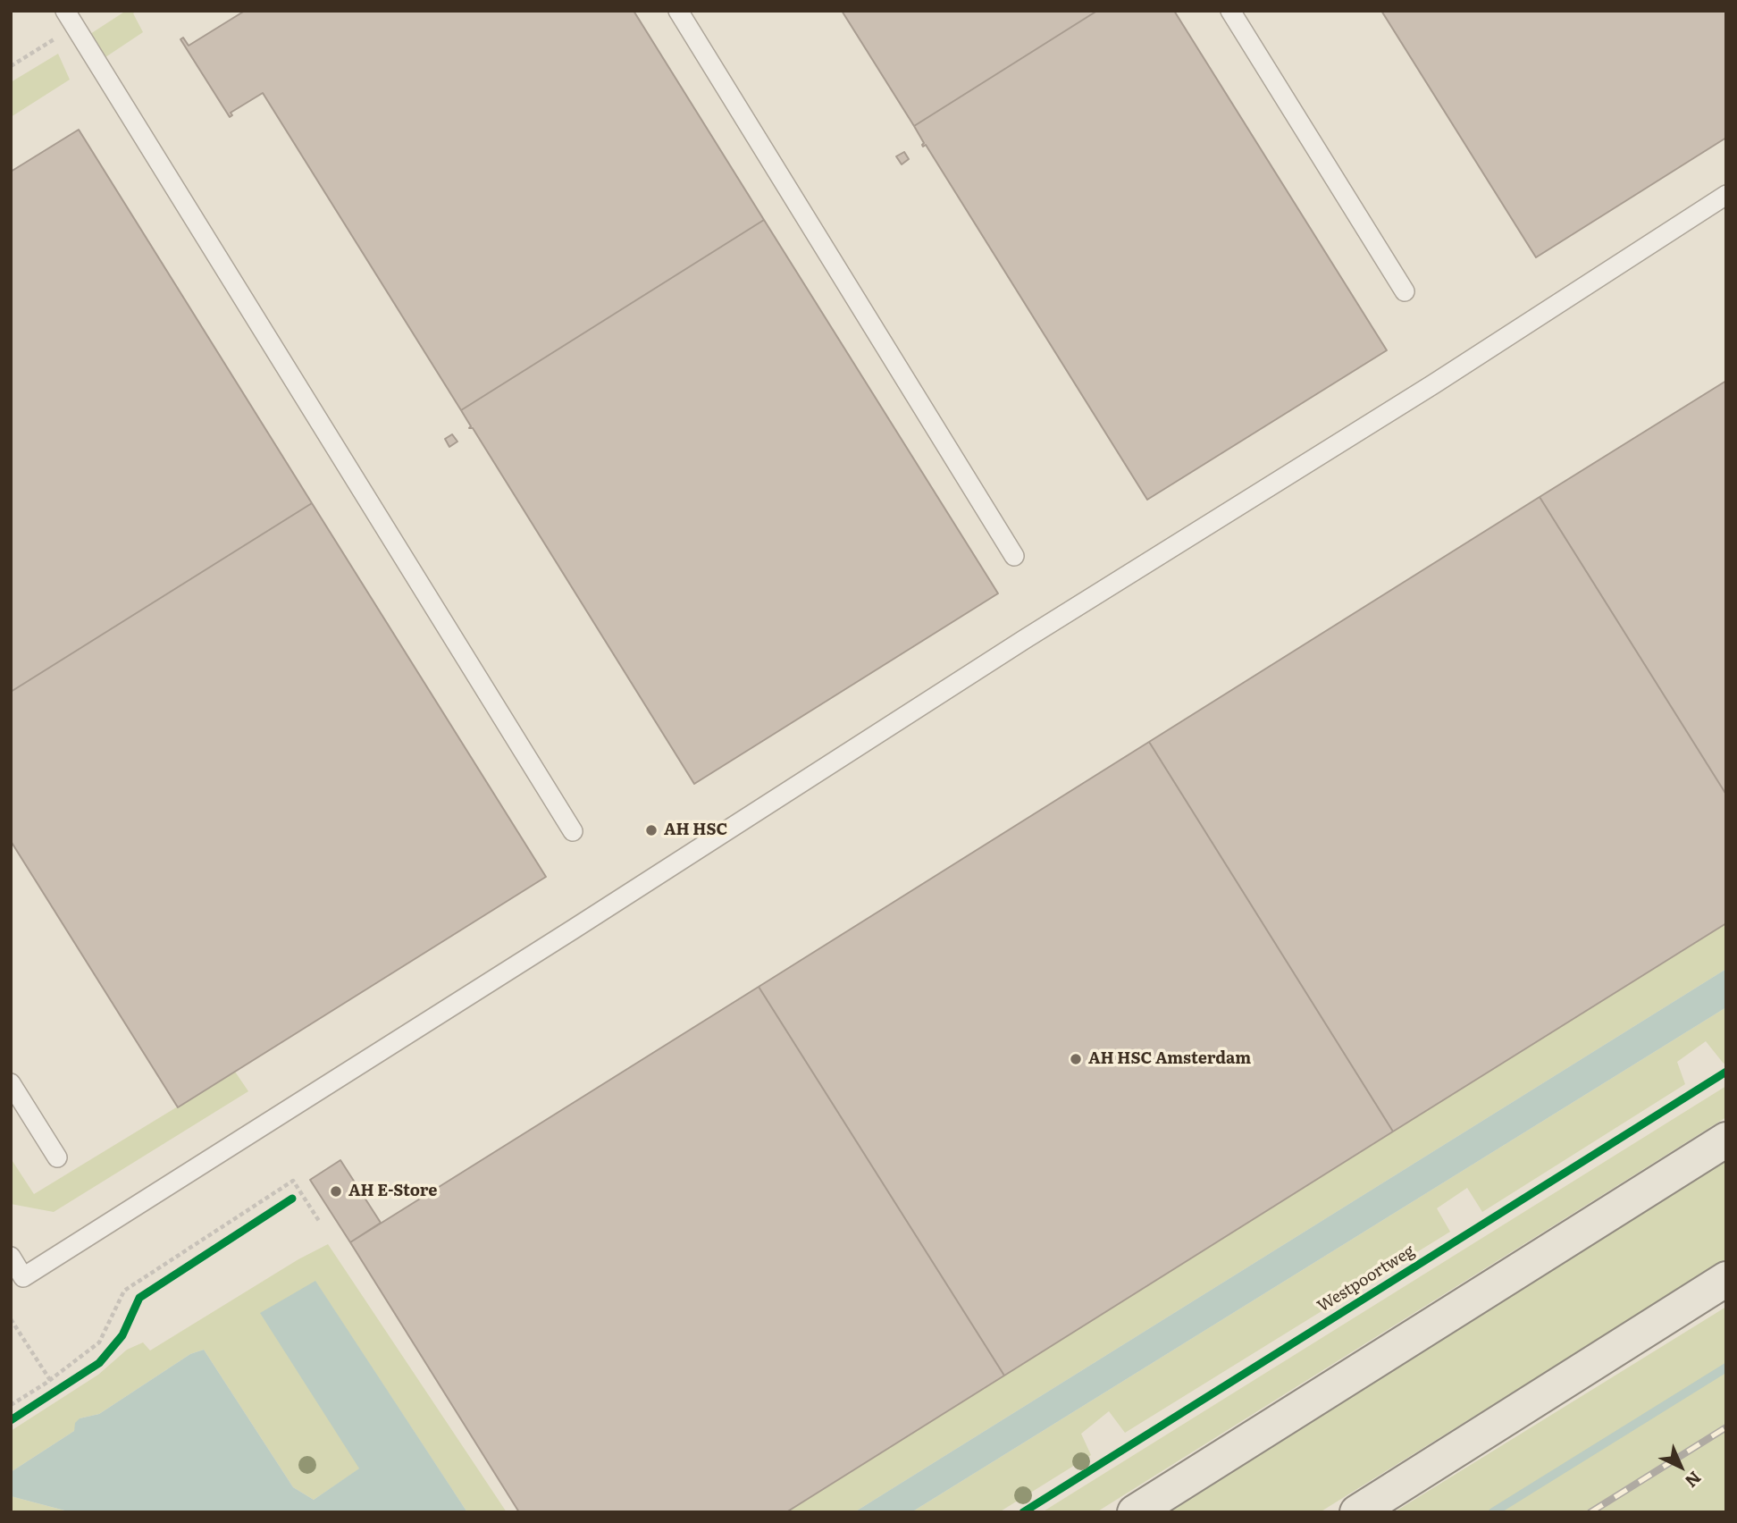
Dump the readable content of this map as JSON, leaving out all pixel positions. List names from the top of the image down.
{
  "streets": {
    "cycle path": ["Westpoortweg"]
  },
  "places": ["AH HSC", "AH HSC Amsterdam", "AH E-Store"],
  "north": "bottom right"
}
